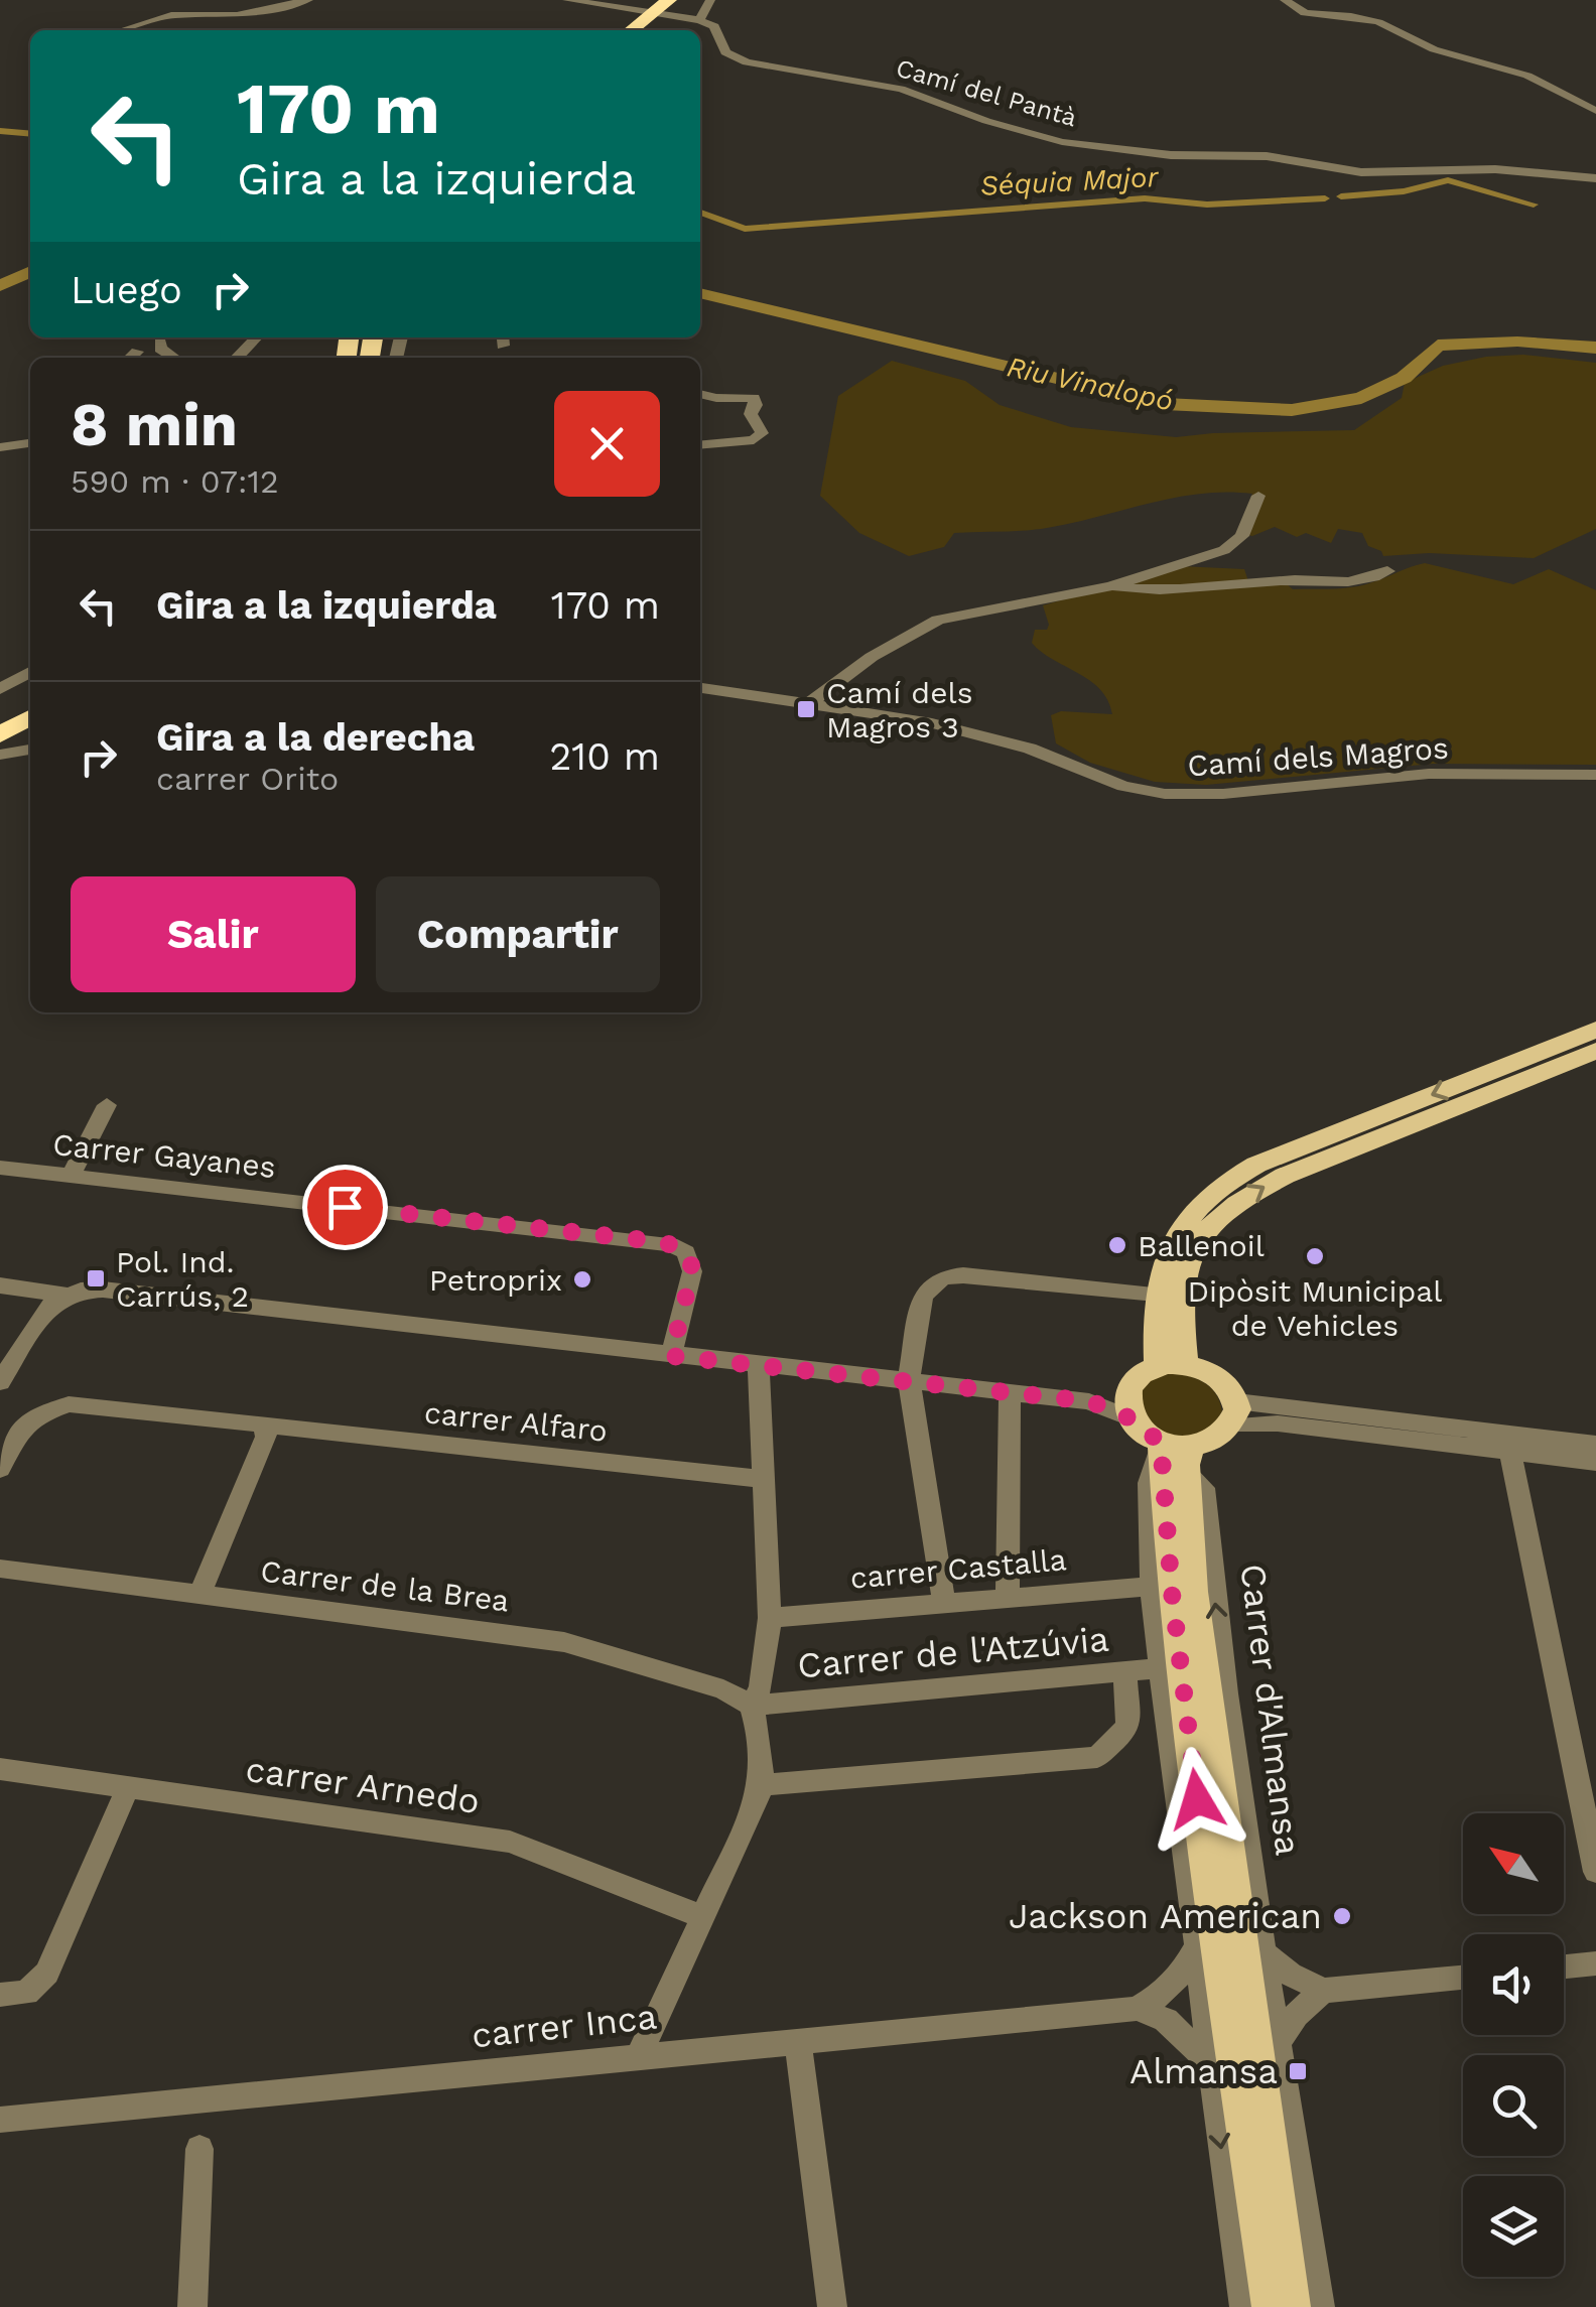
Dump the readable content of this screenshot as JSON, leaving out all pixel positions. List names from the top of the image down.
{
  "streets": {
    "street": [
      "Camí del Pantà",
      "Camí dels Magros",
      "Carrer Gayanes",
      "carrer Alfaro",
      "carrer Castalla",
      "Carrer de la Brea",
      "Carrer de l'Atzúvia",
      "Carrer d'Almansa",
      "carrer Arnedo",
      "carrer Inca"
    ]
  },
  "crossings": [
    ["Carrer de la Brea", "Carrer de l'Atzúvia"]
  ],
  "water": ["Séquia Major", "Riu Vinalopó"],
  "places": {
    "transit": ["Camí dels Magros 3", "Pol. Ind. Carrús, 2", "Almansa"],
    "other": [
      "Ballenoil",
      "Dipòsit Municipal de Vehicles",
      "Petroprix",
      "Jackson American"
    ]
  },
  "north": "top left",
  "page": {
    "turn": ["170 m", "Gira a la izquierda"],
    "then": "Luego",
    "heading": ["8 min", "590 m · 07:12"],
    "list": [
      {
        "name": "Gira a la izquierda",
        "value": "170 m"
      },
      {
        "name": "Gira a la derecha",
        "note": "carrer Orito",
        "value": "210 m"
      }
    ],
    "buttons": ["Salir", "Compartir"]
  }
}
